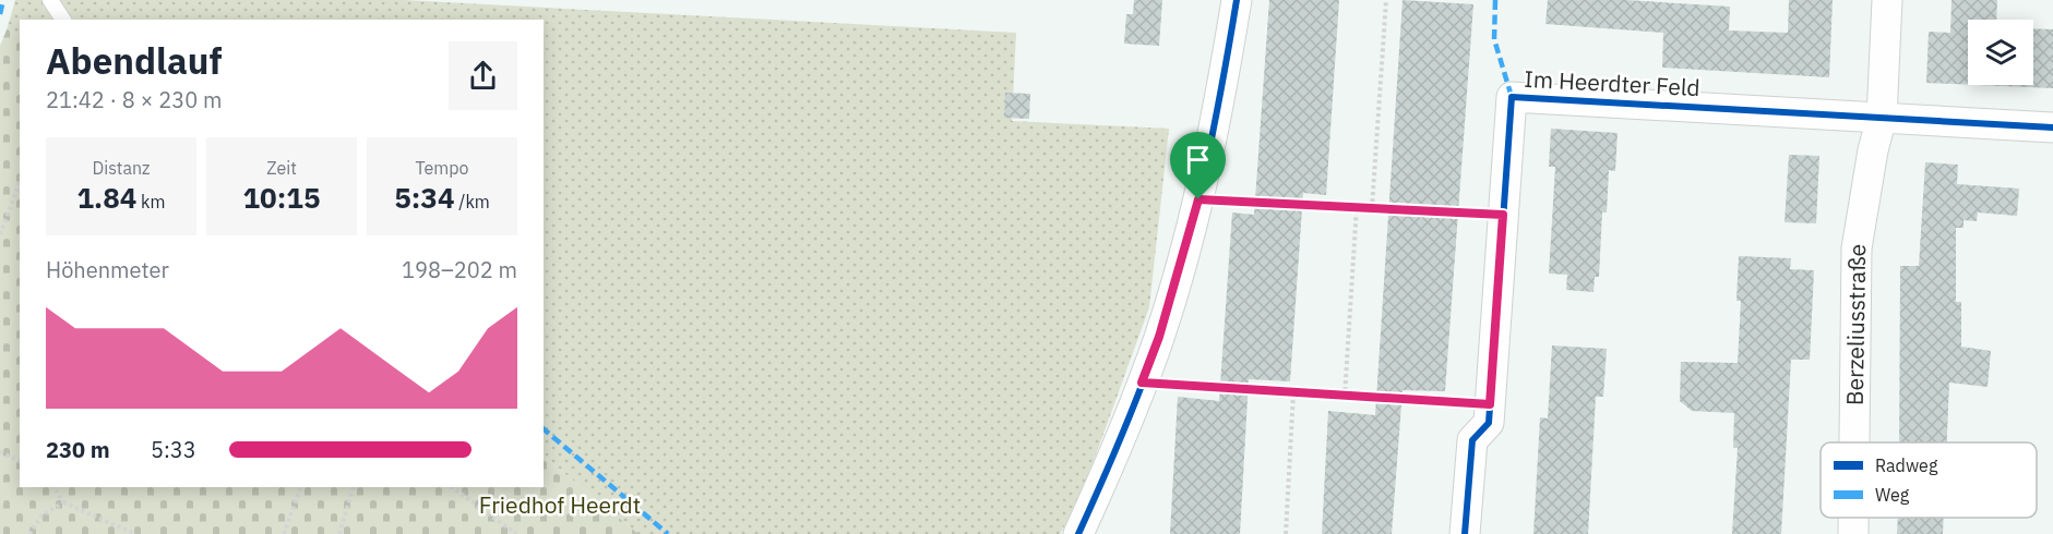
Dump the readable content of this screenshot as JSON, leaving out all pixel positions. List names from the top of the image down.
{
  "streets": {
    "street": ["Im Heerdter Feld", "Berzeliusstraße"]
  },
  "crossings": [
    ["Im Heerdter Feld", "Berzeliusstraße"]
  ],
  "parks": ["Friedhof Heerdt"],
  "legend": ["Radweg", "Weg"],
  "page": {
    "heading": ["Abendlauf", "21:42 · 8 × 230 m"],
    "stats": [
      ["Distanz", "1.84 km"],
      ["Zeit", "10:15"],
      ["Tempo", "5:34 /km"]
    ],
    "chart": ["Höhenmeter", "198–202 m"],
    "list": [
      {
        "name": "230 m",
        "note": "5:33"
      }
    ]
  }
}
